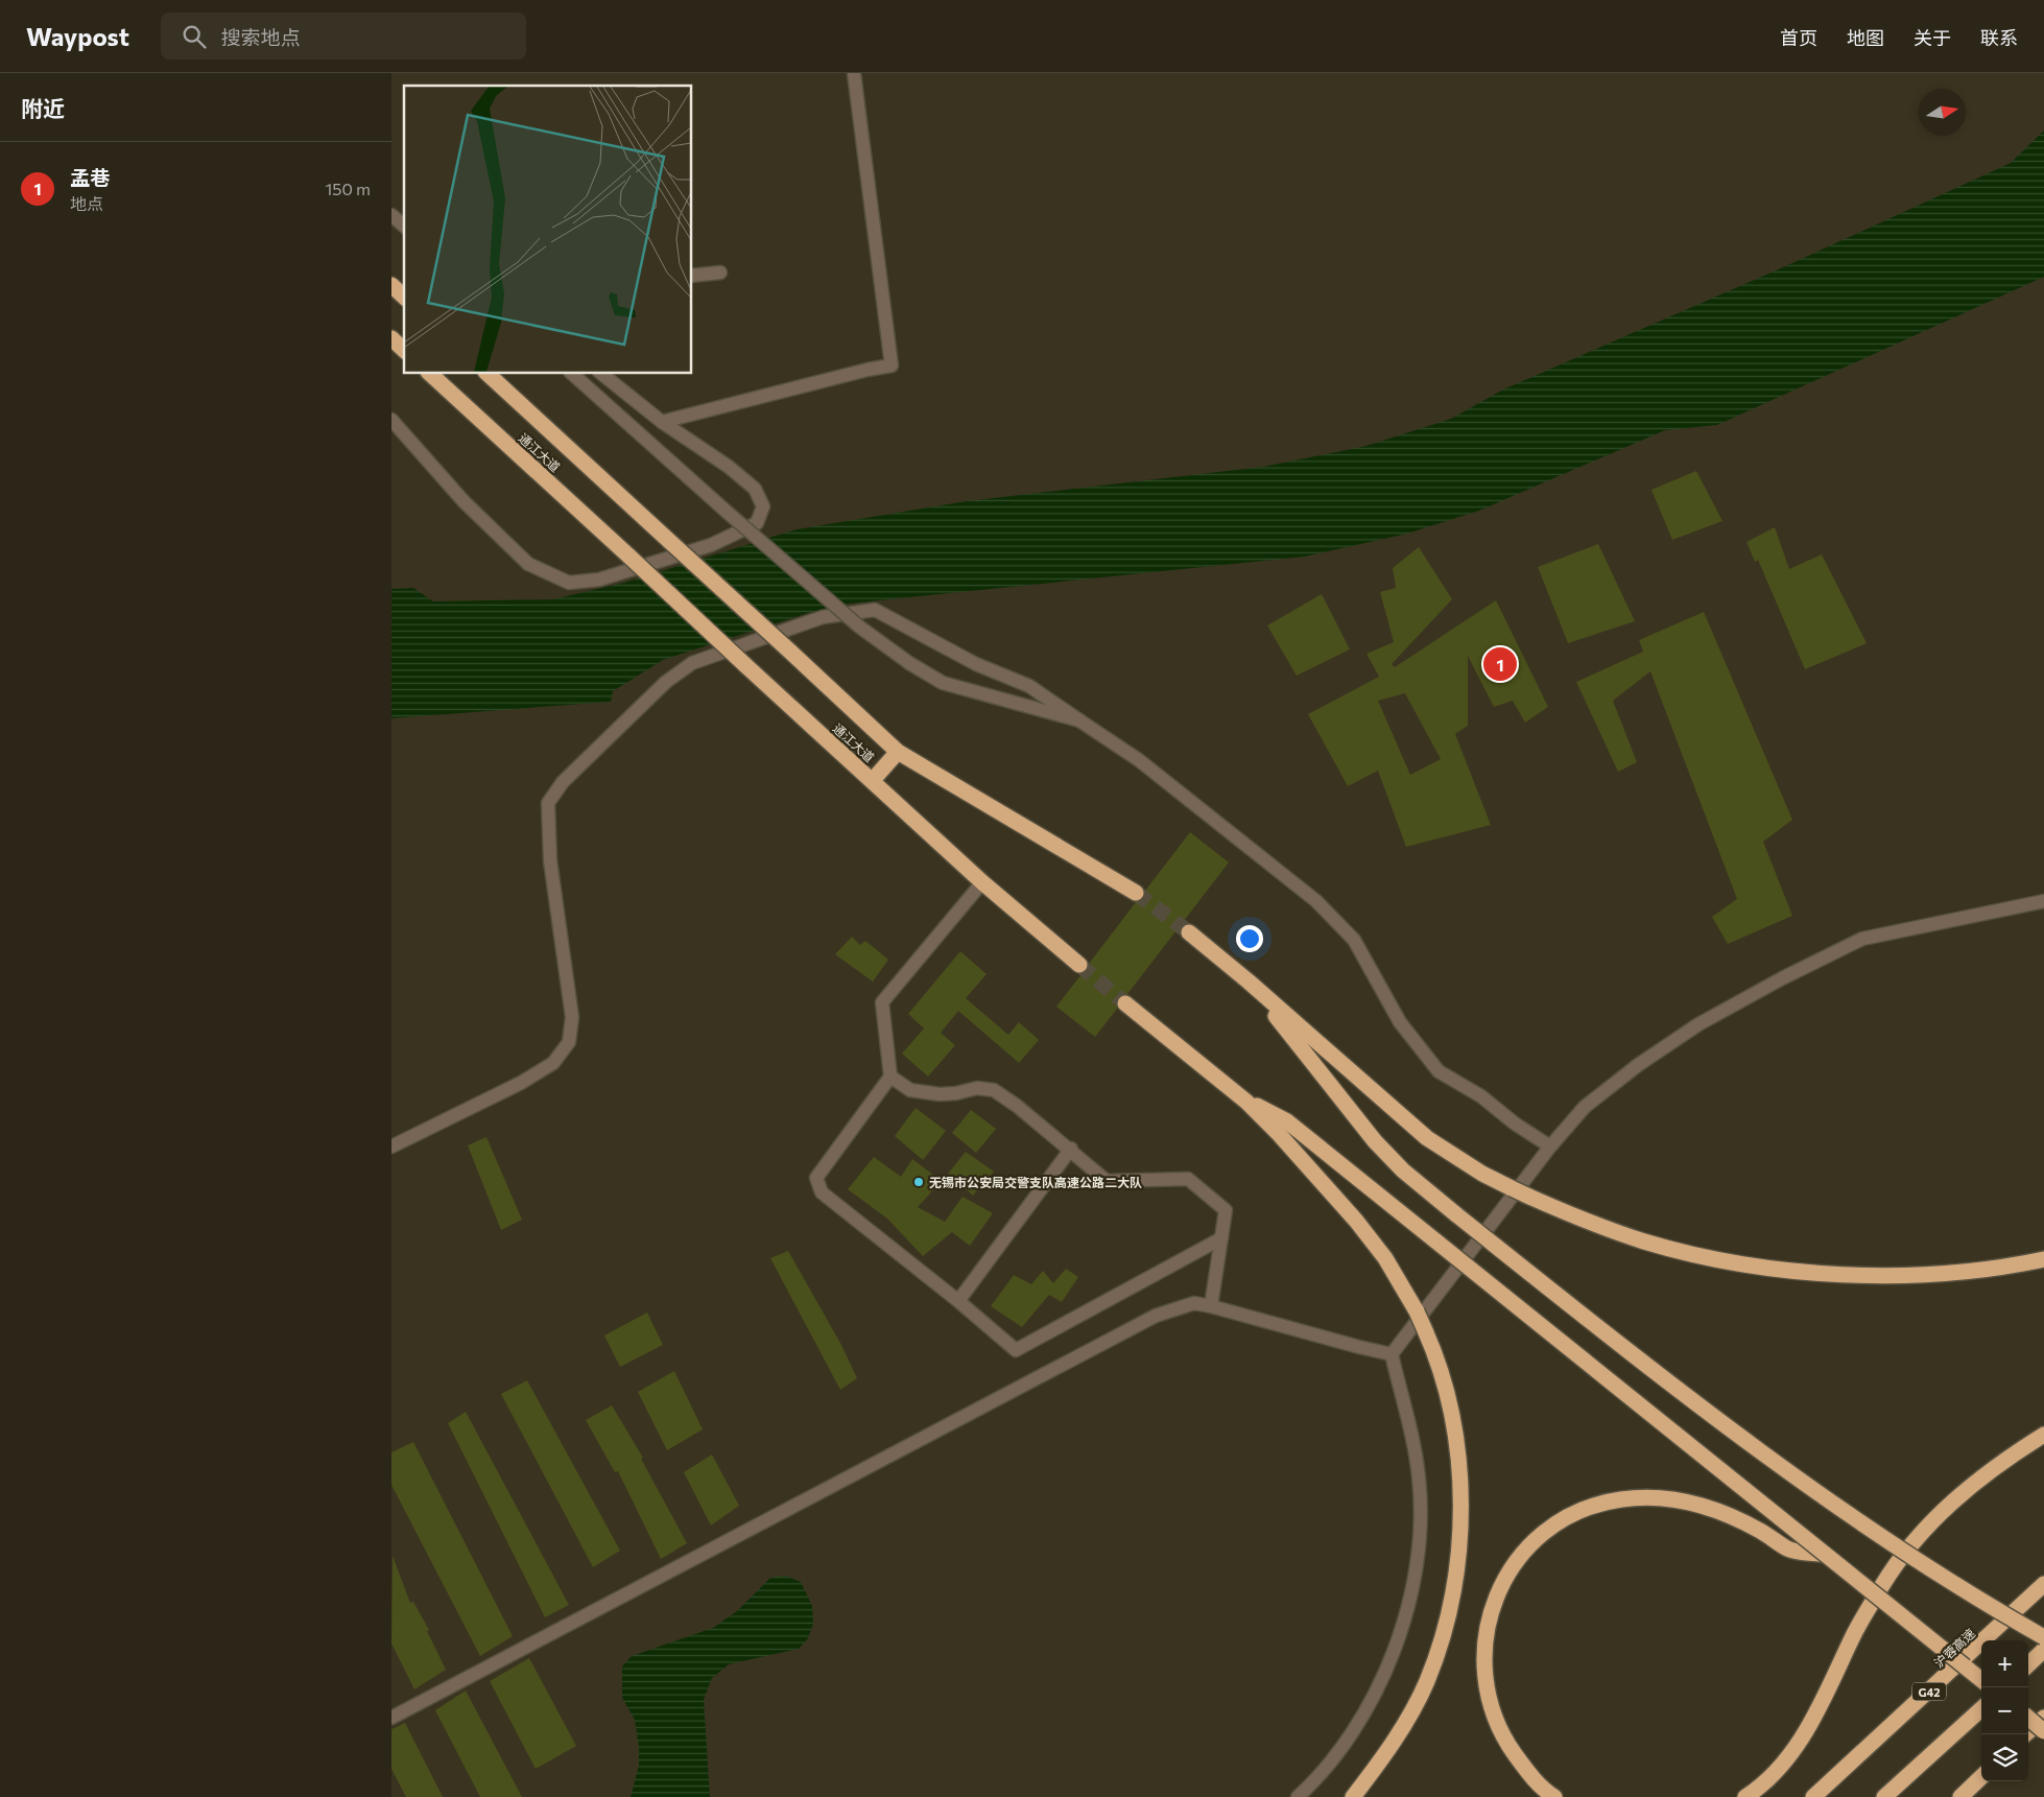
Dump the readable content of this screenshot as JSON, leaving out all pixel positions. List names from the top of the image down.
{
  "streets": {
    "highway": ["通江大道", "沪蓉高速", "G42"]
  },
  "places": ["无锡市公安局交警支队高速公路二大队"],
  "north": "right",
  "page": {
    "header": "Waypost",
    "search": "搜索地点",
    "nav": [
      "首页",
      "地图",
      "关于",
      "联系"
    ],
    "heading": "附近",
    "list": [
      {
        "mark": "1",
        "name": "孟巷",
        "note": "地点",
        "value": "150 m"
      }
    ],
    "pins": "1",
    "map_buttons": ["+", "−"]
  }
}
